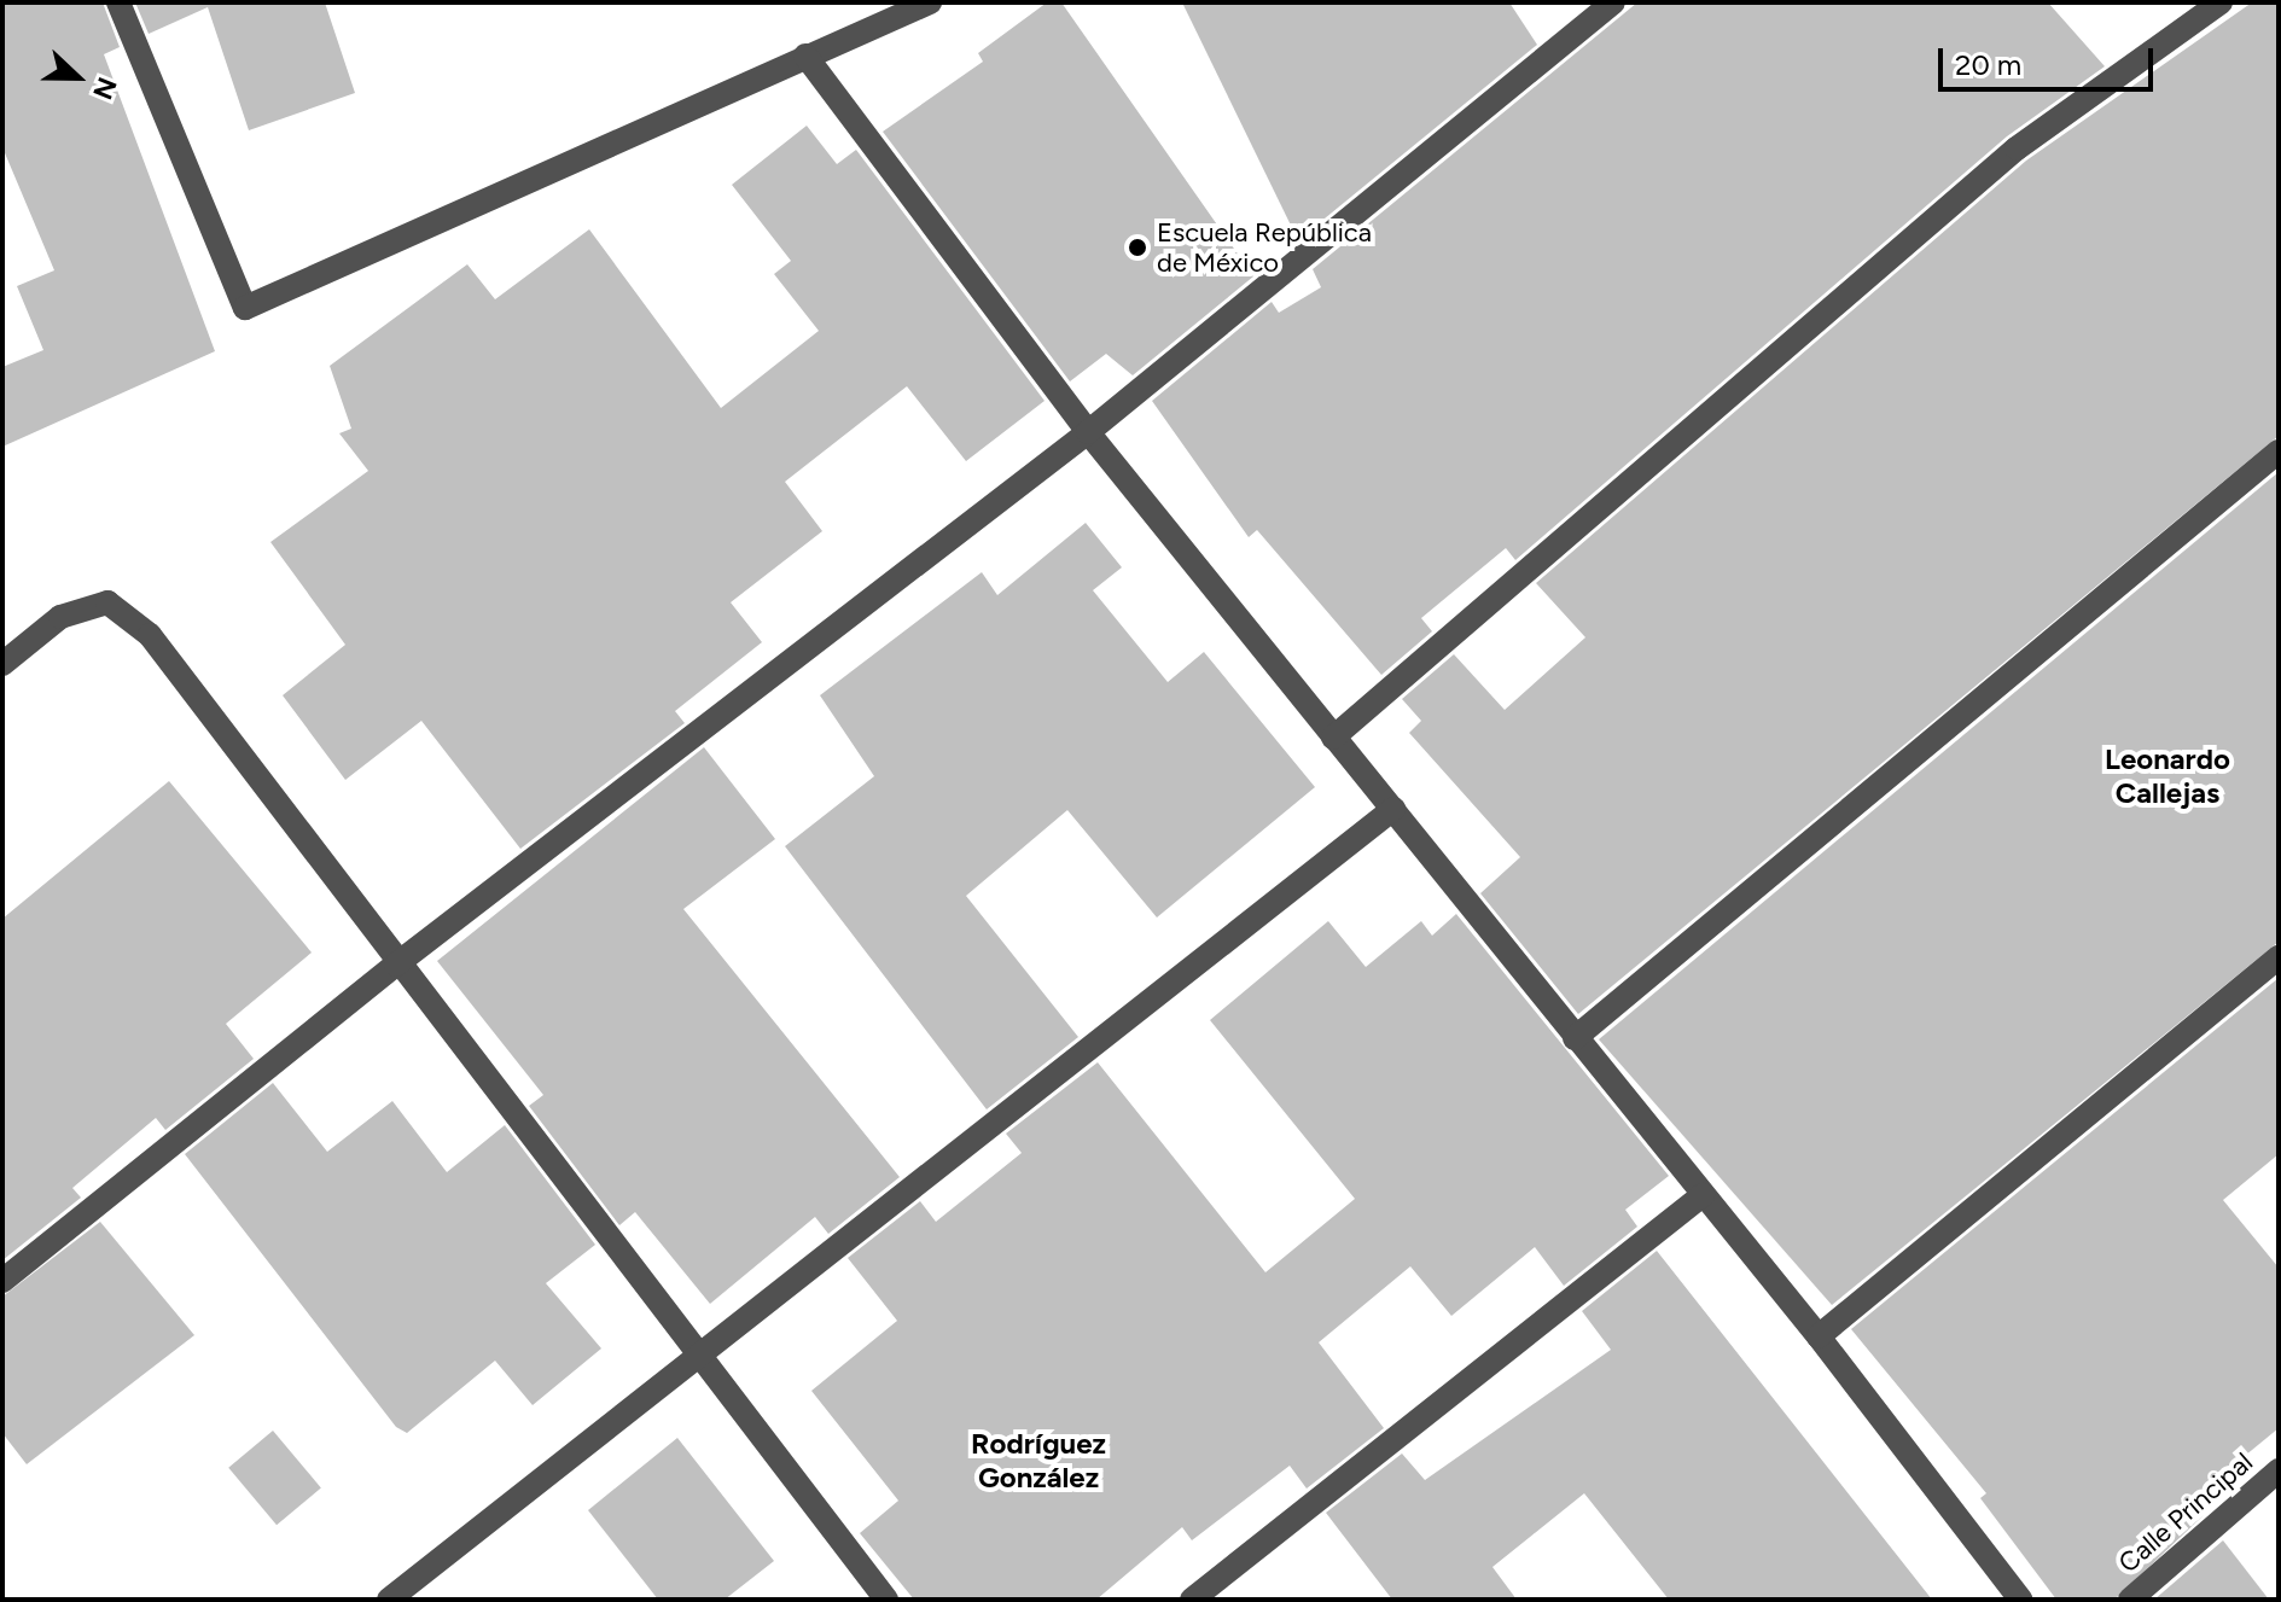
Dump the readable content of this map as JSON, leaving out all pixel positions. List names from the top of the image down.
{
  "streets": {
    "street": ["Calle Principal"]
  },
  "districts": ["Leonardo Callejas", "Rodríguez González"],
  "places": ["Escuela República de México"],
  "scale_bar": "20 m",
  "north": "right"
}
